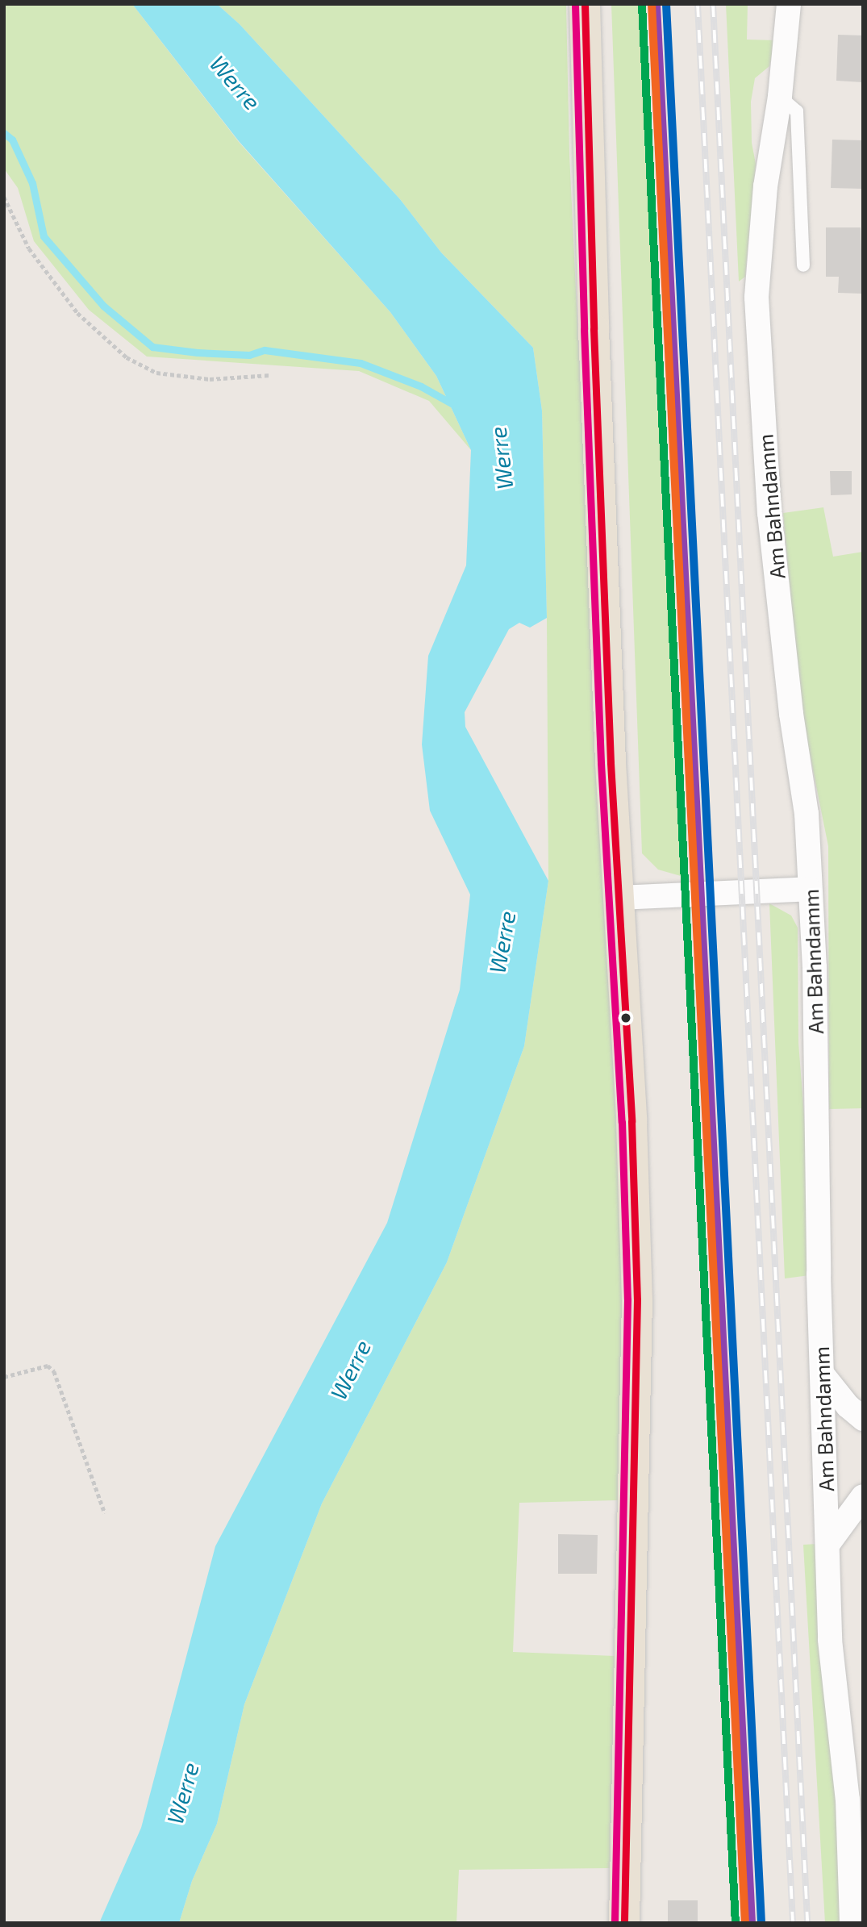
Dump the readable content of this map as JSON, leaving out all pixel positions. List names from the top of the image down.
{
  "streets": {
    "street": ["Am Bahndamm"]
  },
  "water": ["Werre"]
}
